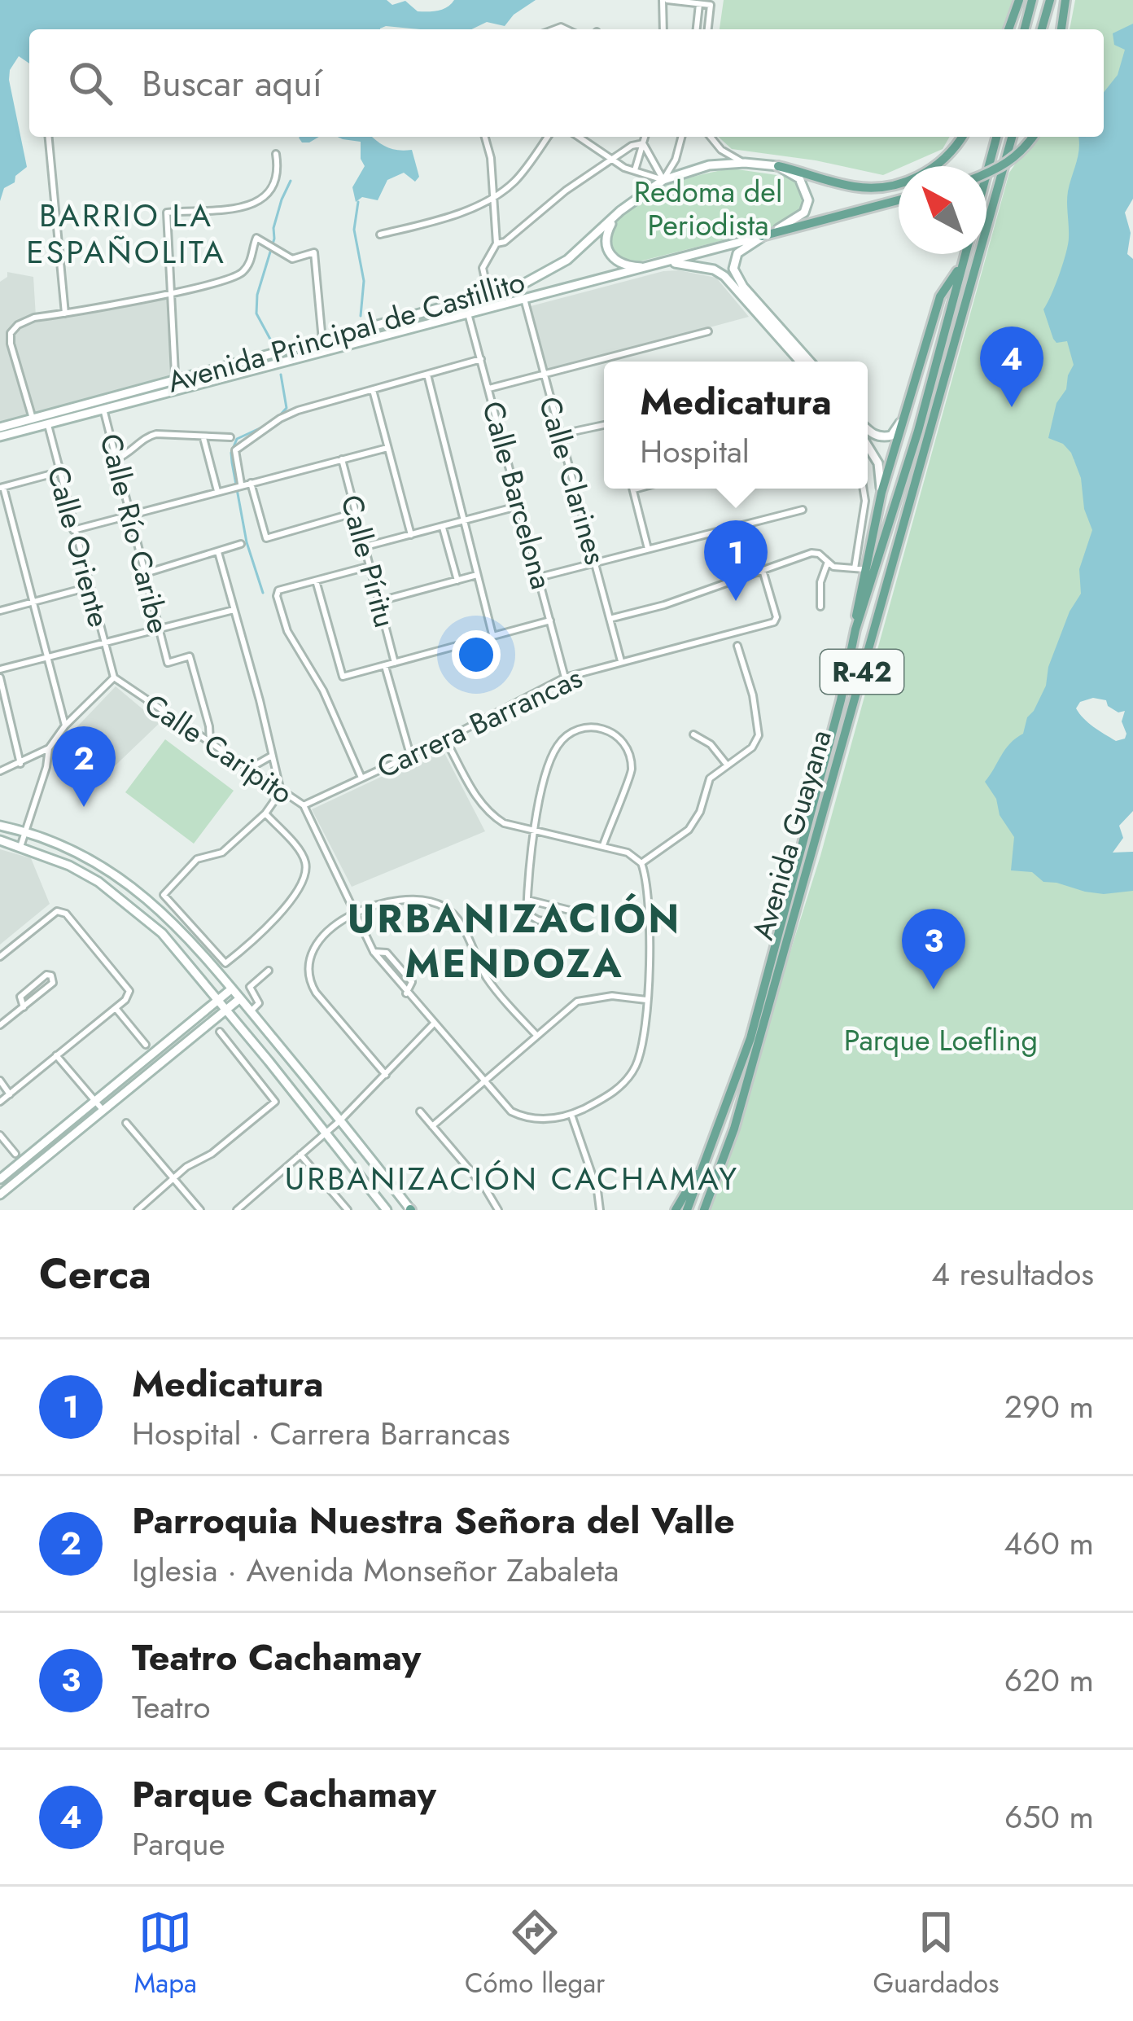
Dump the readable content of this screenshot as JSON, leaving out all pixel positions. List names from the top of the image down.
{
  "streets": {
    "main road": ["Avenida Principal de Castillito", "R-42", "Avenida Guayana"],
    "street": [
      "Calle Clarines",
      "Calle Barcelona",
      "Calle Río Caribe",
      "Calle Oriente",
      "Calle Píritu",
      "Carrera Barrancas",
      "Calle Caripito"
    ]
  },
  "crossings": [
    ["Avenida Principal de Castillito", "Calle Clarines"],
    ["Avenida Principal de Castillito", "Calle Barcelona"],
    ["Avenida Principal de Castillito", "Calle Río Caribe"],
    ["Avenida Principal de Castillito", "Calle Oriente"],
    ["Calle Clarines", "Carrera Barrancas"],
    ["Calle Barcelona", "Carrera Barrancas"],
    ["Calle Río Caribe", "Calle Caripito"],
    ["Calle Oriente", "Calle Caripito"],
    ["R-42", "Avenida Guayana"],
    ["Carrera Barrancas", "Calle Caripito"]
  ],
  "districts": ["BARRIO LA ESPAÑOLITA", "URBANIZACIÓN MENDOZA", "URBANIZACIÓN CACHAMAY"],
  "parks": ["Redoma del Periodista", "Parque Loefling"],
  "north": "top left",
  "page": {
    "search": "Buscar aquí",
    "pins": [
      "4",
      "1",
      "2",
      "3"
    ],
    "popup": ["Medicatura", "Hospital"],
    "heading": ["Cerca", "4 resultados"],
    "list": [
      {
        "mark": "1",
        "name": "Medicatura",
        "note": "Hospital · Carrera Barrancas",
        "value": "290 m"
      },
      {
        "mark": "2",
        "name": "Parroquia Nuestra Señora del Valle",
        "note": "Iglesia · Avenida Monseñor Zabaleta",
        "value": "460 m"
      },
      {
        "mark": "3",
        "name": "Teatro Cachamay",
        "note": "Teatro",
        "value": "620 m"
      },
      {
        "mark": "4",
        "name": "Parque Cachamay",
        "note": "Parque",
        "value": "650 m"
      }
    ],
    "nav": ["Mapa", "Cómo llegar", "Guardados"]
  }
}
